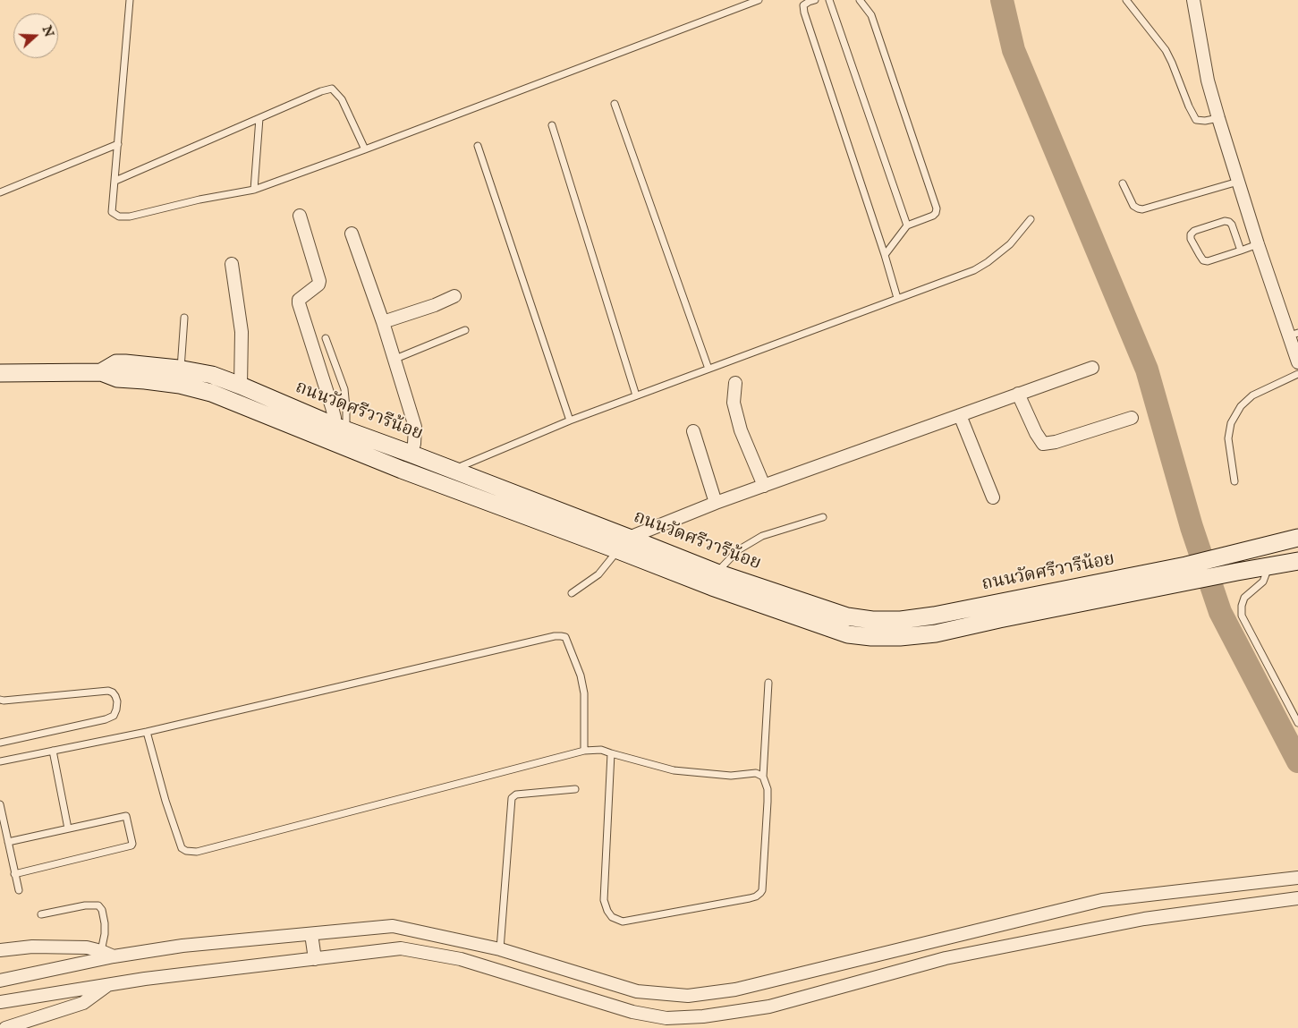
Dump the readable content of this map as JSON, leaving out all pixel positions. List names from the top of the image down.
{
  "streets": {
    "main road": ["ถนนวัดศรีวารีน้อย"]
  },
  "north": "right"
}
